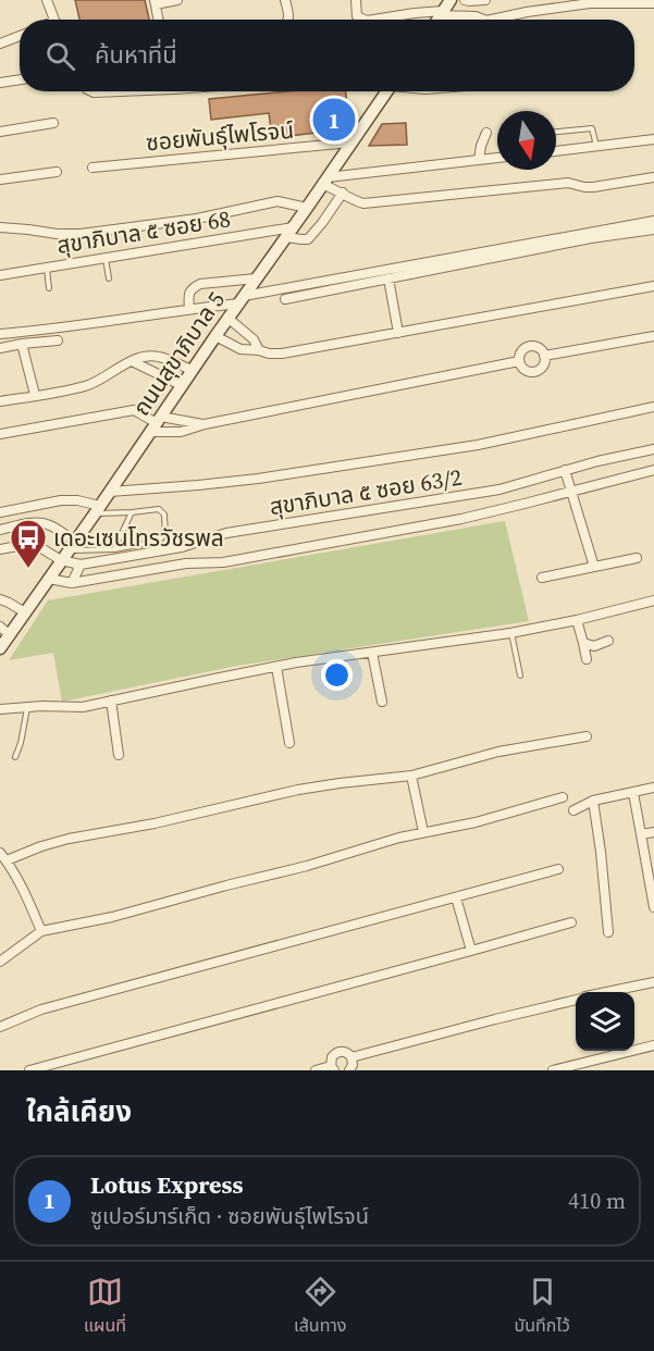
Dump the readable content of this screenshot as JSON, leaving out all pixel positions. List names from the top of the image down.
{
  "streets": {
    "main road": ["ถนนสุขาภิบาล 5"],
    "street": ["ซอยพันธ์ุไพโรจน์", "สุขาภิบาล ๕ ซอย 68", "สุขาภิบาล ๕ ซอย 63/2"]
  },
  "crossings": [
    ["ซอยพันธ์ุไพโรจน์", "ถนนสุขาภิบาล 5"],
    ["สุขาภิบาล ๕ ซอย 68", "ถนนสุขาภิบาล 5"]
  ],
  "places": {
    "bus stop": ["เดอะเซนโทรวัชรพล"]
  },
  "north": "bottom",
  "page": {
    "search": "ค้นหาที่นี่",
    "pins": "1",
    "heading": "ใกล้เคียง",
    "list": [
      {
        "mark": "1",
        "name": "Lotus Express",
        "note": "ซูเปอร์มาร์เก็ต · ซอยพันธ์ุไพโรจน์",
        "value": "410 m"
      }
    ],
    "nav": ["แผนที่", "เส้นทาง", "บันทึกไว้"]
  }
}
